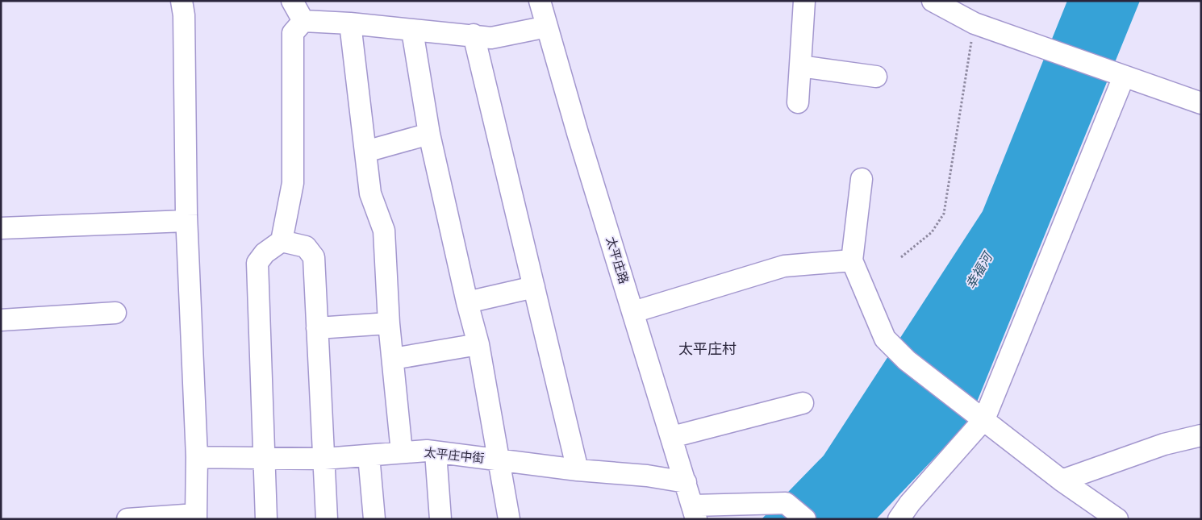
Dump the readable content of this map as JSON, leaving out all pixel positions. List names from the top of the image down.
{
  "streets": {
    "street": ["太平庄路", "太平庄中街"]
  },
  "crossings": [
    ["太平庄路", "太平庄中街"]
  ],
  "districts": ["太平庄村"],
  "water": ["幸福河"]
}
